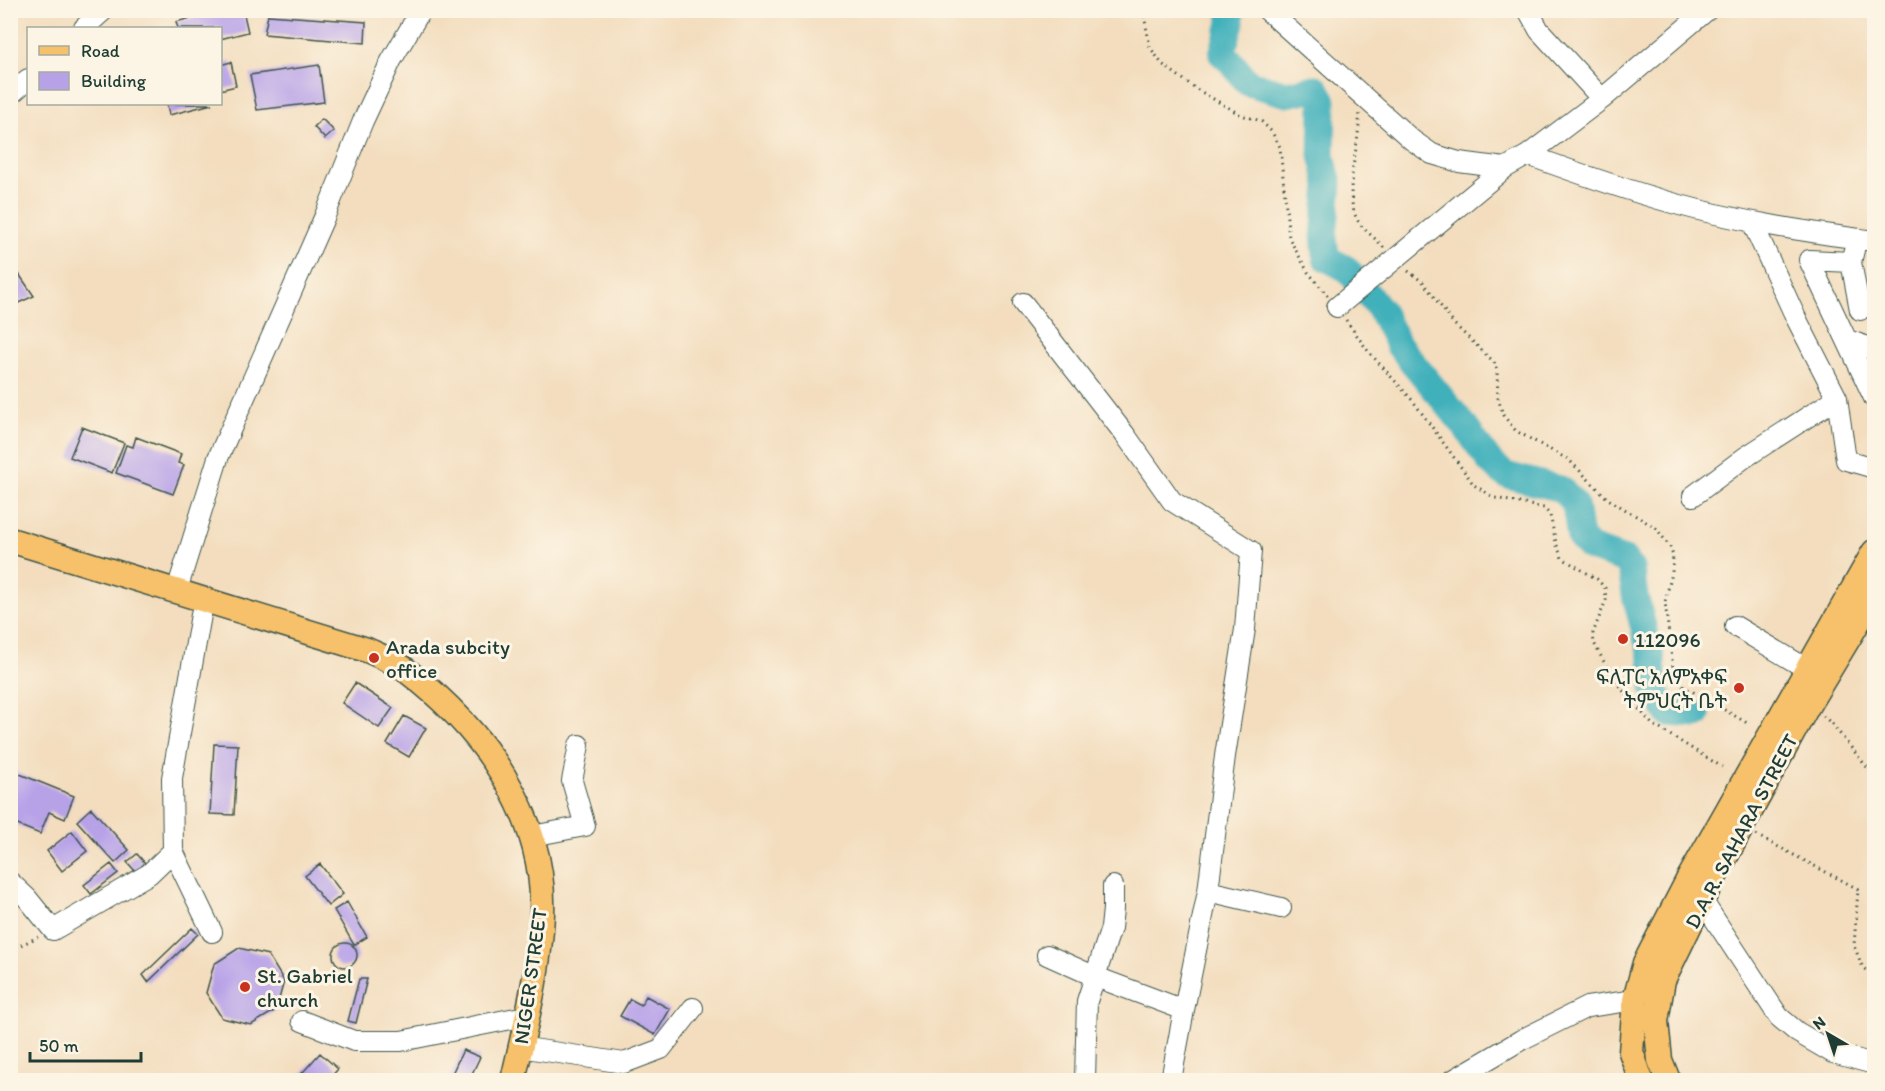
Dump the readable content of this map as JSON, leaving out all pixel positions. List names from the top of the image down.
{
  "streets": {
    "main road": ["D.A.R. SAHARA STREET", "NIGER STREET"]
  },
  "places": [
    "112096",
    "Arada subcity office",
    "ፍሊፐር አለምአቀፍ ትምህርት ቤት",
    "St. Gabriel church"
  ],
  "legend": ["Road", "Building"],
  "scale_bar": "50 m",
  "north": "top left"
}
